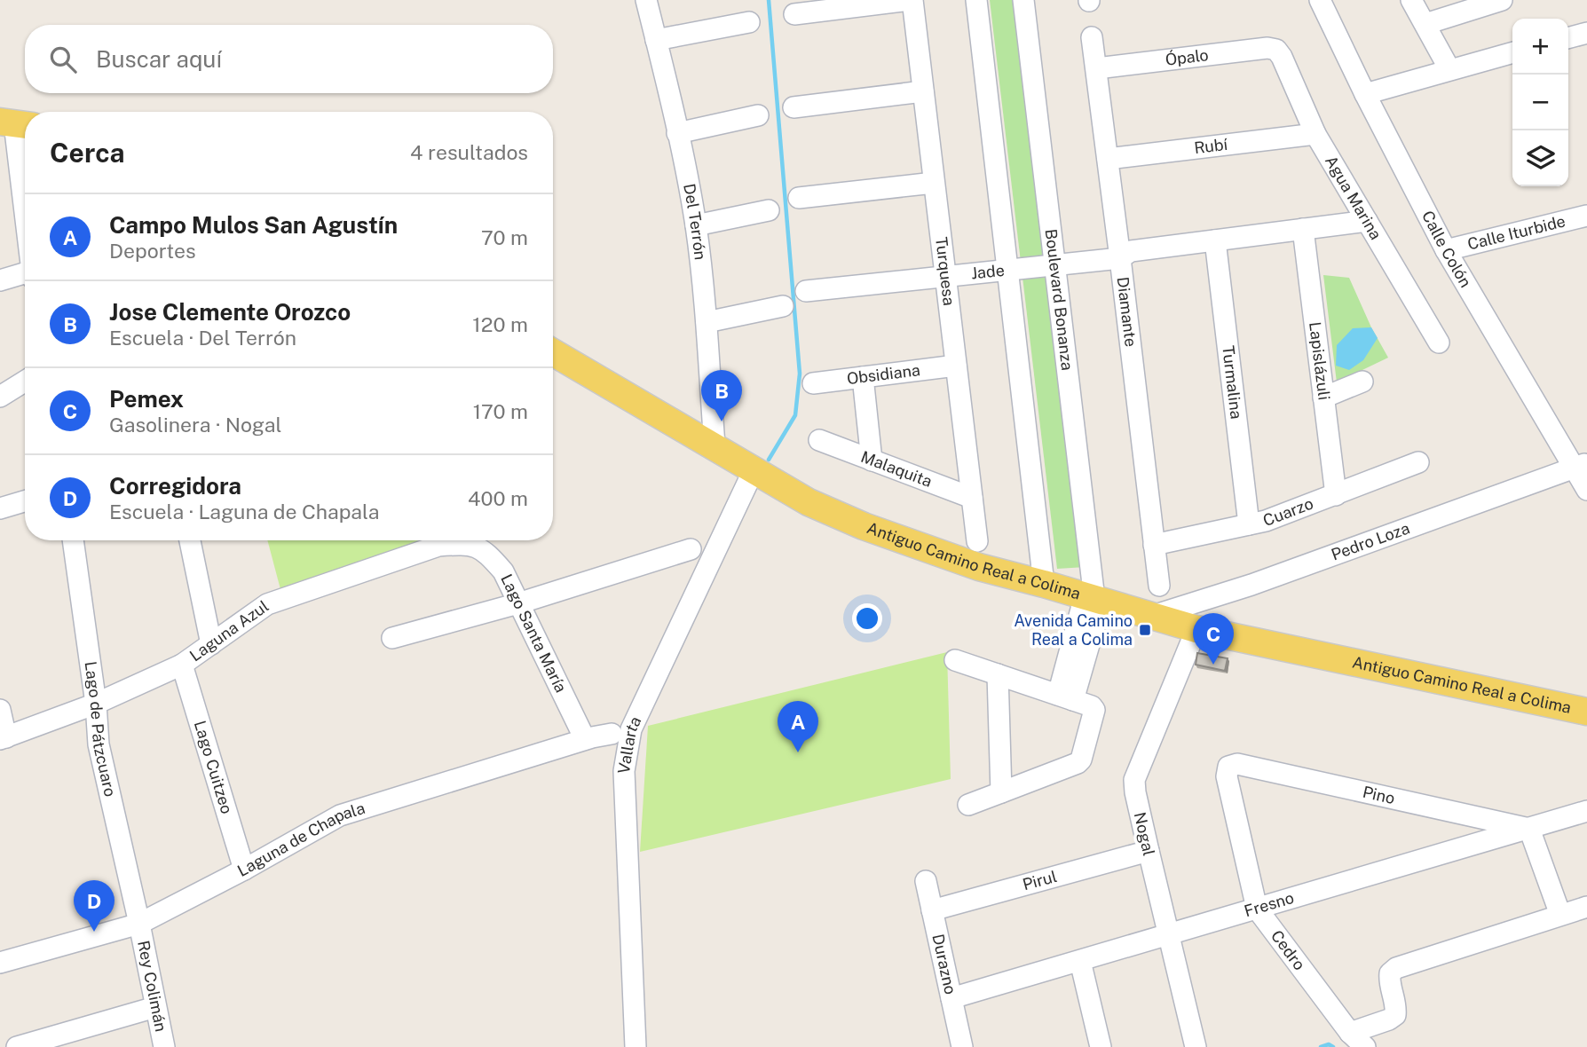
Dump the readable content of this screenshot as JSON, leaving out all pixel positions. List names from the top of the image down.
{
  "streets": {
    "main road": ["Antiguo Camino Real a Colima"],
    "street": [
      "Ópalo",
      "Rubí",
      "Agua Marina",
      "Del Terrón",
      "Calle Iturbide",
      "Calle Colón",
      "Turquesa",
      "Jade",
      "Boulevard Bonanza",
      "Diamante",
      "Lapislázuli",
      "Obsidiana",
      "Turmalina",
      "Malaquita",
      "Cuarzo",
      "Pedro Loza",
      "Laguna Azul",
      "Lago Santa María",
      "Lago de Pátzcuaro",
      "Vallarta",
      "Lago Cuitzeo",
      "Pino",
      "Nogal",
      "Laguna de Chapala",
      "Pirul",
      "Fresno",
      "Cedro",
      "Durazno",
      "Rey Colimán"
    ]
  },
  "crossings": [
    ["Ópalo", "Agua Marina"],
    ["Ópalo", "Diamante"],
    ["Rubí", "Agua Marina"],
    ["Rubí", "Diamante"],
    ["Agua Marina", "Jade"],
    ["Del Terrón", "Antiguo Camino Real a Colima"],
    ["Calle Iturbide", "Calle Colón"],
    ["Calle Colón", "Pedro Loza"],
    ["Turquesa", "Jade"],
    ["Turquesa", "Obsidiana"],
    ["Turquesa", "Malaquita"],
    ["Jade", "Boulevard Bonanza"],
    ["Jade", "Diamante"],
    ["Jade", "Lapislázuli"],
    ["Jade", "Turmalina"],
    ["Boulevard Bonanza", "Antiguo Camino Real a Colima"],
    ["Diamante", "Cuarzo"],
    ["Lapislázuli", "Cuarzo"],
    ["Turmalina", "Cuarzo"],
    ["Pedro Loza", "Antiguo Camino Real a Colima"],
    ["Antiguo Camino Real a Colima", "Vallarta"],
    ["Antiguo Camino Real a Colima", "Nogal"],
    ["Laguna Azul", "Lago Santa María"],
    ["Laguna Azul", "Lago de Pátzcuaro"],
    ["Laguna Azul", "Lago Cuitzeo"],
    ["Lago Santa María", "Laguna de Chapala"],
    ["Lago de Pátzcuaro", "Laguna de Chapala"],
    ["Lago de Pátzcuaro", "Rey Colimán"],
    ["Lago Cuitzeo", "Laguna de Chapala"],
    ["Pino", "Fresno"],
    ["Pino", "Cedro"],
    ["Nogal", "Pirul"],
    ["Nogal", "Fresno"],
    ["Laguna de Chapala", "Rey Colimán"],
    ["Pirul", "Durazno"],
    ["Fresno", "Cedro"],
    ["Fresno", "Durazno"]
  ],
  "places": {
    "transit": ["Avenida Camino Real a Colima"]
  },
  "page": {
    "map_buttons": ["+", "−"],
    "search": "Buscar aquí",
    "heading": ["Cerca", "4 resultados"],
    "list": [
      {
        "mark": "A",
        "name": "Campo Mulos San Agustín",
        "note": "Deportes",
        "value": "70 m"
      },
      {
        "mark": "B",
        "name": "Jose Clemente Orozco",
        "note": "Escuela · Del Terrón",
        "value": "120 m"
      },
      {
        "mark": "C",
        "name": "Pemex",
        "note": "Gasolinera · Nogal",
        "value": "170 m"
      },
      {
        "mark": "D",
        "name": "Corregidora",
        "note": "Escuela · Laguna de Chapala",
        "value": "400 m"
      }
    ],
    "pins": [
      "B",
      "C",
      "A",
      "D"
    ]
  }
}
